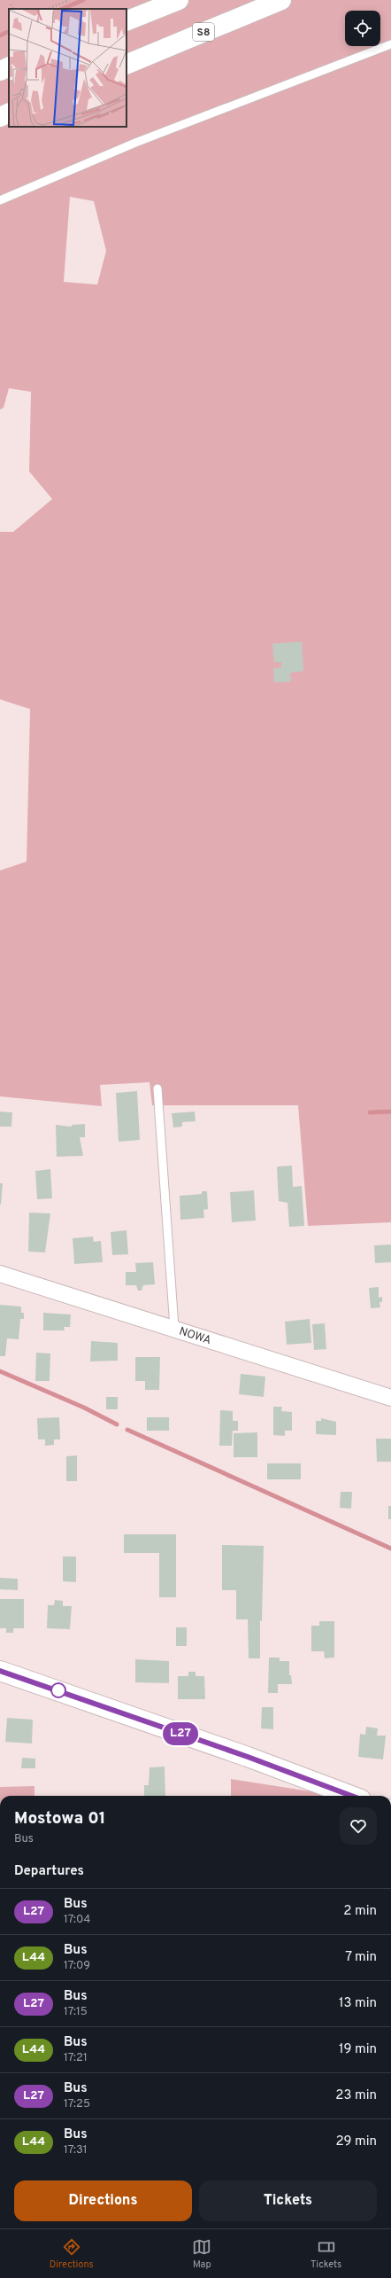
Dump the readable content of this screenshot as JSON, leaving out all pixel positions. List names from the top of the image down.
{
  "streets": {
    "main road": ["S8"],
    "street": ["NOWA"]
  },
  "lines": ["bus line L27"],
  "page": {
    "on_map": "L27",
    "heading": [
      ["Mostowa 01", "Bus"],
      "Departures"
    ],
    "list": [
      {
        "mark": "L27",
        "name": "Bus",
        "note": "17:04",
        "value": "2 min"
      },
      {
        "mark": "L44",
        "name": "Bus",
        "note": "17:09",
        "value": "7 min"
      },
      {
        "mark": "L27",
        "name": "Bus",
        "note": "17:15",
        "value": "13 min"
      },
      {
        "mark": "L44",
        "name": "Bus",
        "note": "17:21",
        "value": "19 min"
      },
      {
        "mark": "L27",
        "name": "Bus",
        "note": "17:25",
        "value": "23 min"
      },
      {
        "mark": "L44",
        "name": "Bus",
        "note": "17:31",
        "value": "29 min"
      }
    ],
    "buttons": ["Directions", "Tickets"],
    "tabs": ["Directions", "Map", "Tickets"]
  }
}
